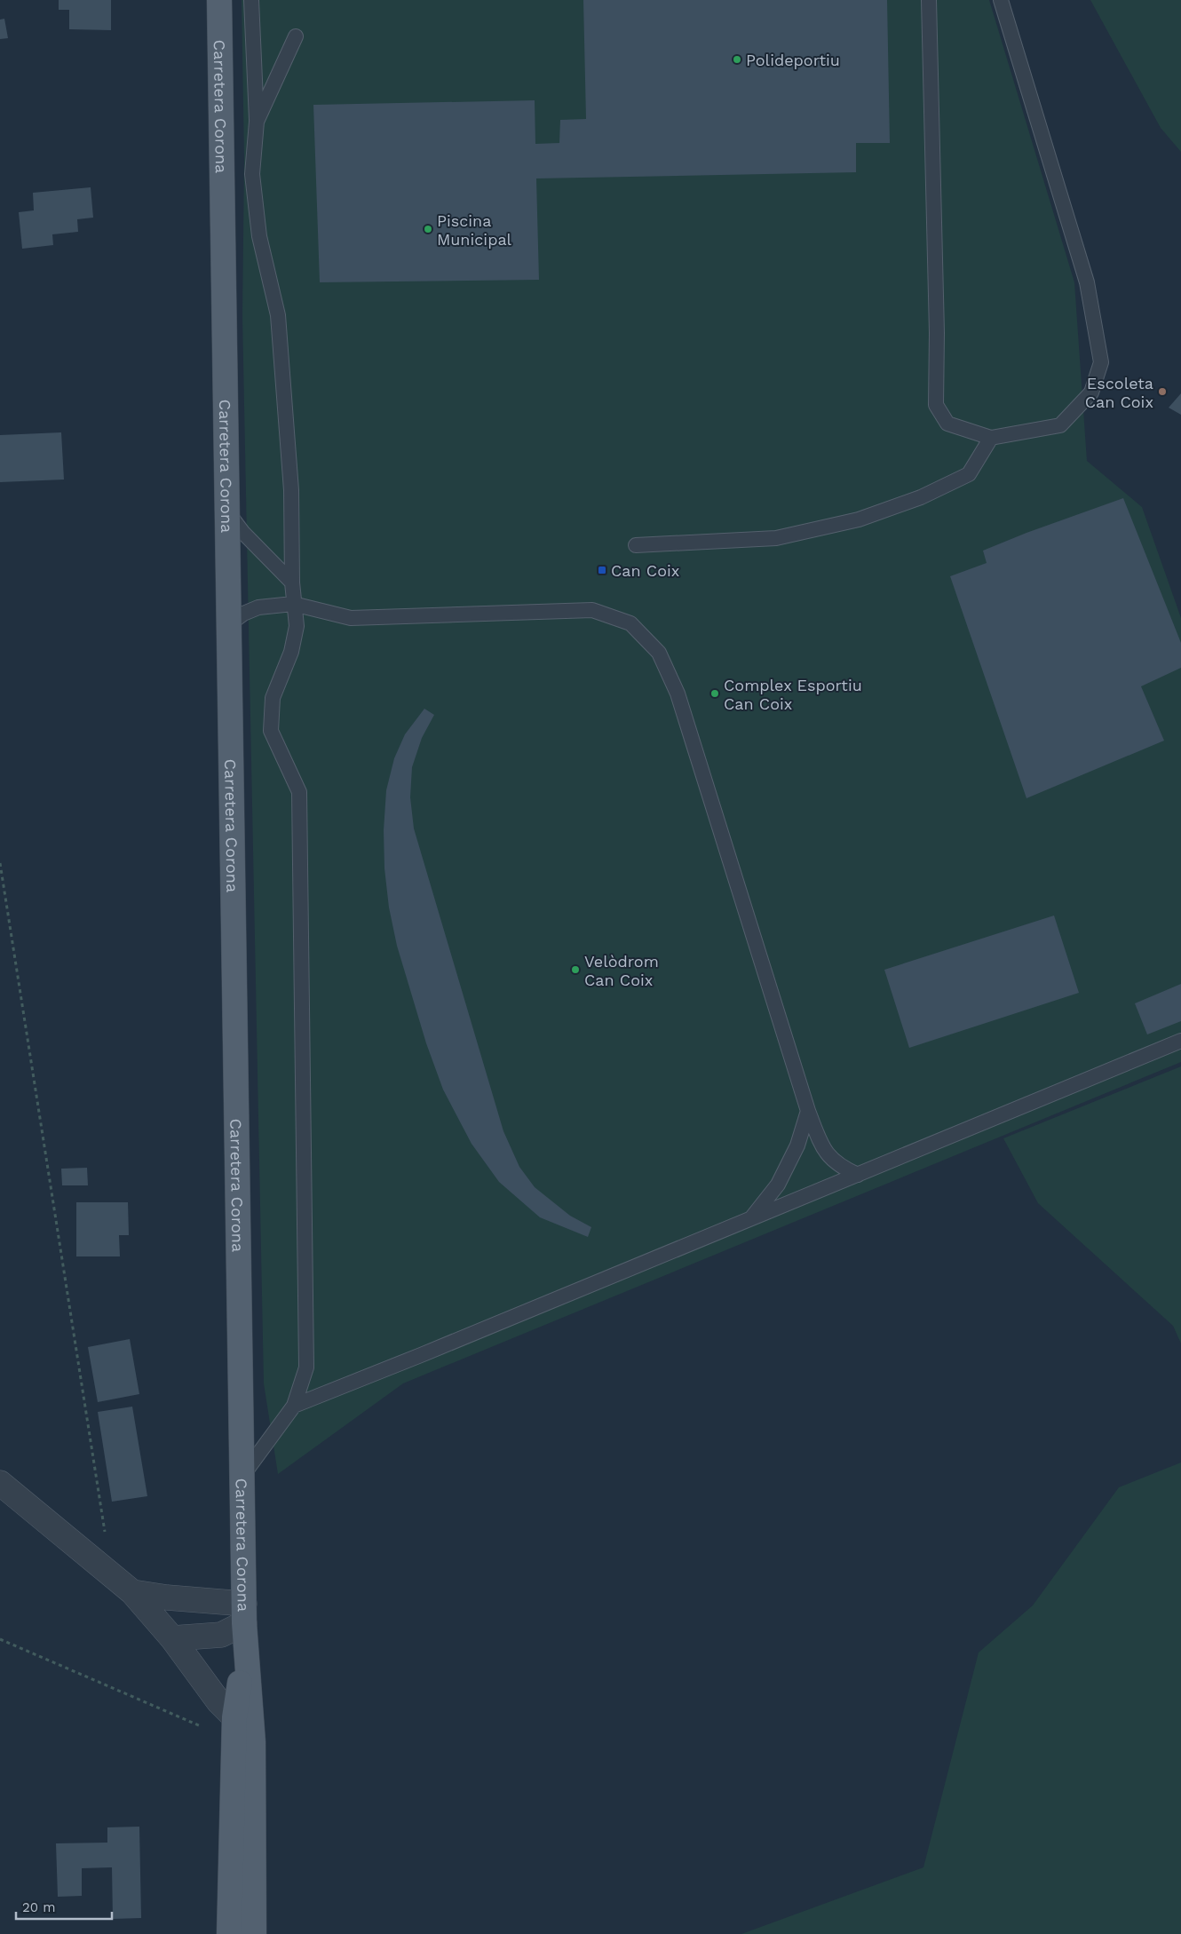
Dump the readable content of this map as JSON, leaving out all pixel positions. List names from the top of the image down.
{
  "streets": {
    "main road": ["Carretera Corona"]
  },
  "places": {
    "other": [
      "Polideportiu",
      "Piscina Municipal",
      "Escoleta Can Coix",
      "Complex Esportiu Can Coix",
      "Velòdrom Can Coix"
    ],
    "transit": ["Can Coix"]
  },
  "scale_bar": "20 m"
}
